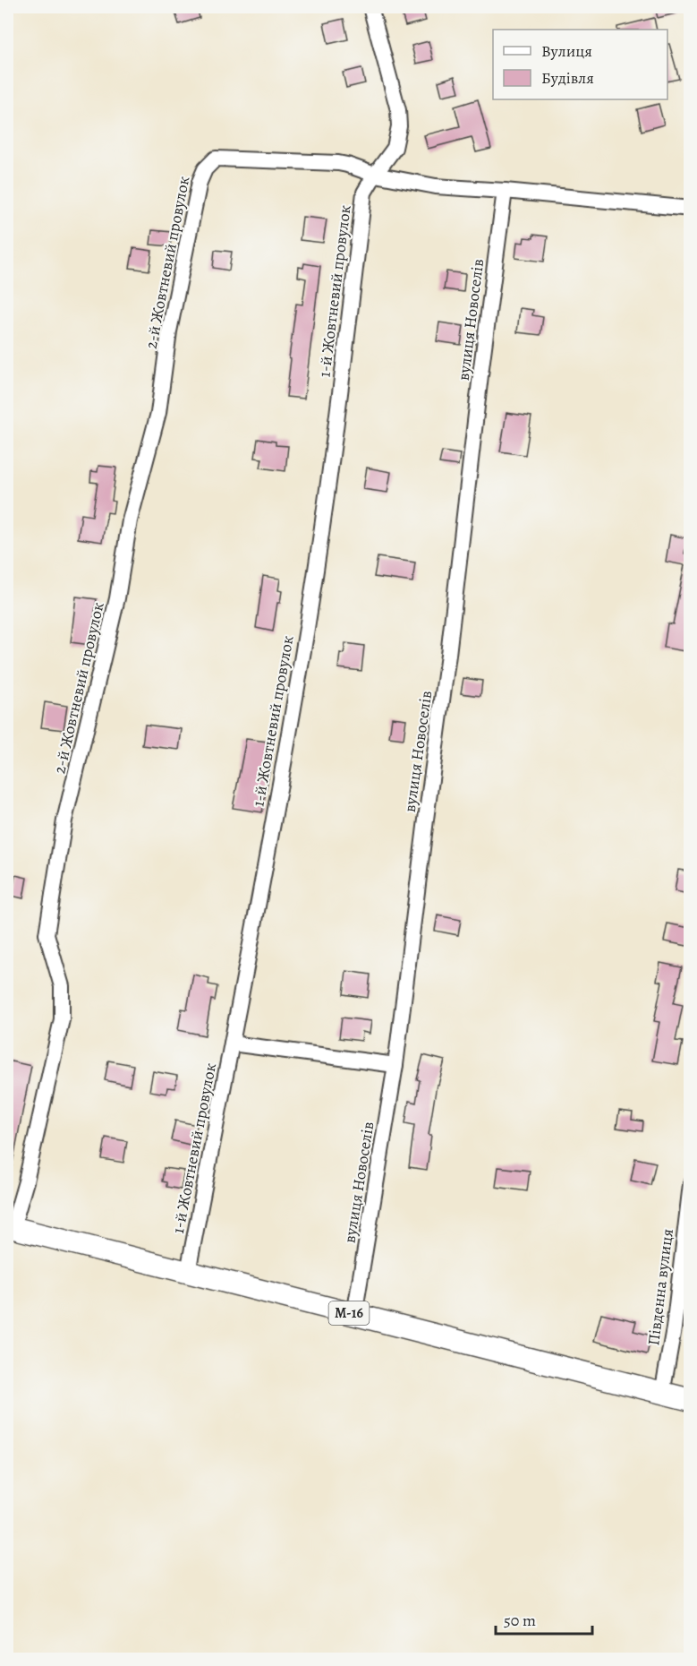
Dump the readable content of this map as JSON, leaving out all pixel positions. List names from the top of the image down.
{
  "streets": {
    "highway": ["М-16"],
    "street": [
      "2-й Жовтневий провулок",
      "1-й Жовтневий провулок",
      "вулиця Новоселів",
      "Південна вулиця"
    ]
  },
  "crossings": [
    ["2-й Жовтневий провулок", "1-й Жовтневий провулок"],
    ["2-й Жовтневий провулок", "М-16"],
    ["1-й Жовтневий провулок", "М-16"],
    ["вулиця Новоселів", "М-16"],
    ["Південна вулиця", "М-16"]
  ],
  "legend": ["Вулиця", "Будівля"],
  "scale_bar": "50 m"
}
